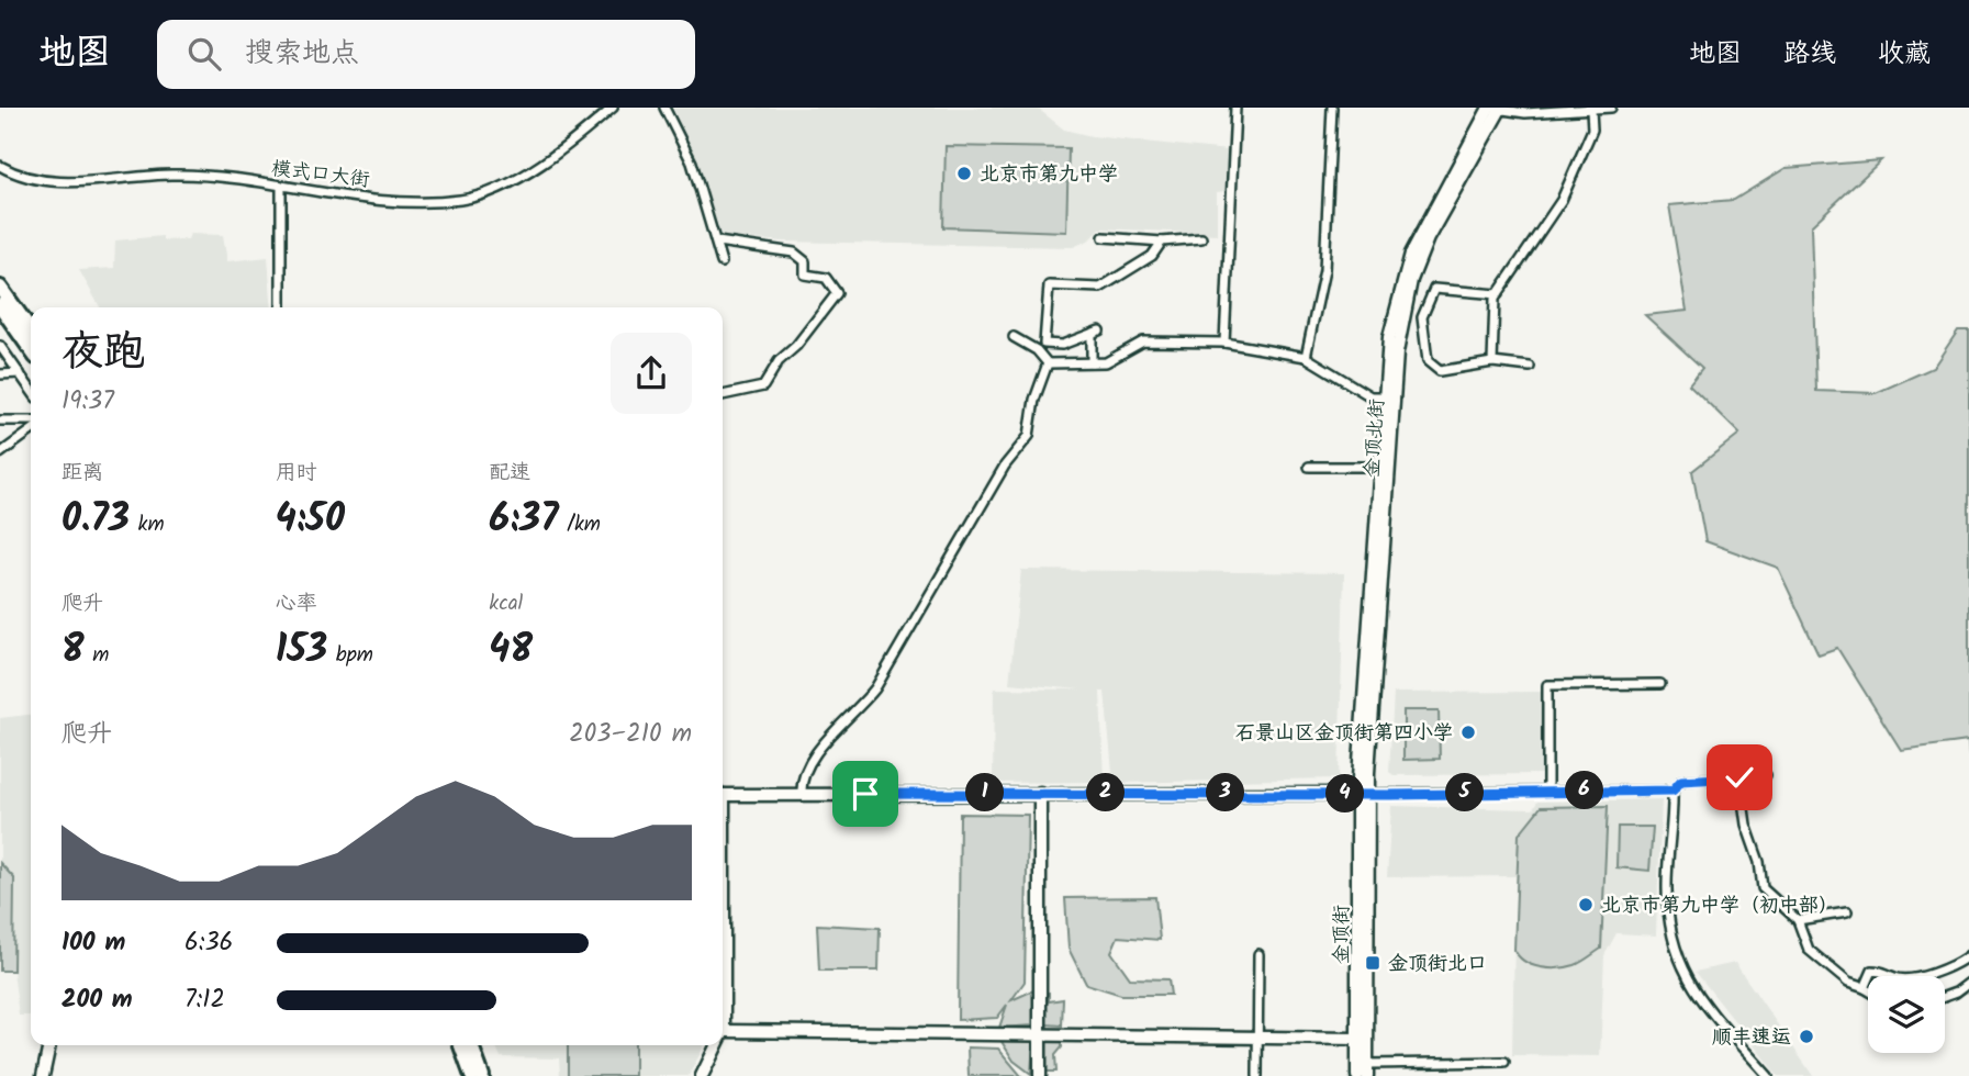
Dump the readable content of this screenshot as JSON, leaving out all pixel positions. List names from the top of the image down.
{
  "streets": {
    "street": ["模式口大街", "金顶北街", "金顶街"]
  },
  "crossings": [
    ["金顶北街", "金顶街"]
  ],
  "places": {
    "other": [
      "北京市第九中学",
      "石景山区金顶街第四小学",
      "北京市第九中学（初中部）",
      "顺丰速运"
    ],
    "transit": ["金顶街北口"]
  },
  "page": {
    "header": "地图",
    "search": "搜索地点",
    "nav": ["地图", "路线", "收藏"],
    "heading": ["夜跑", "19:37"],
    "stats": [
      ["距离", "0.73 km"],
      ["用时", "4:50"],
      ["配速", "6:37 /km"],
      ["爬升", "8 m"],
      ["心率", "153 bpm"],
      ["kcal", "48"]
    ],
    "chart": ["爬升", "203–210 m"],
    "pins": [
      "6",
      "1",
      "2",
      "3",
      "5",
      "4"
    ],
    "list": [
      {
        "name": "100 m",
        "note": "6:36"
      },
      {
        "name": "200 m",
        "note": "7:12"
      }
    ]
  }
}
